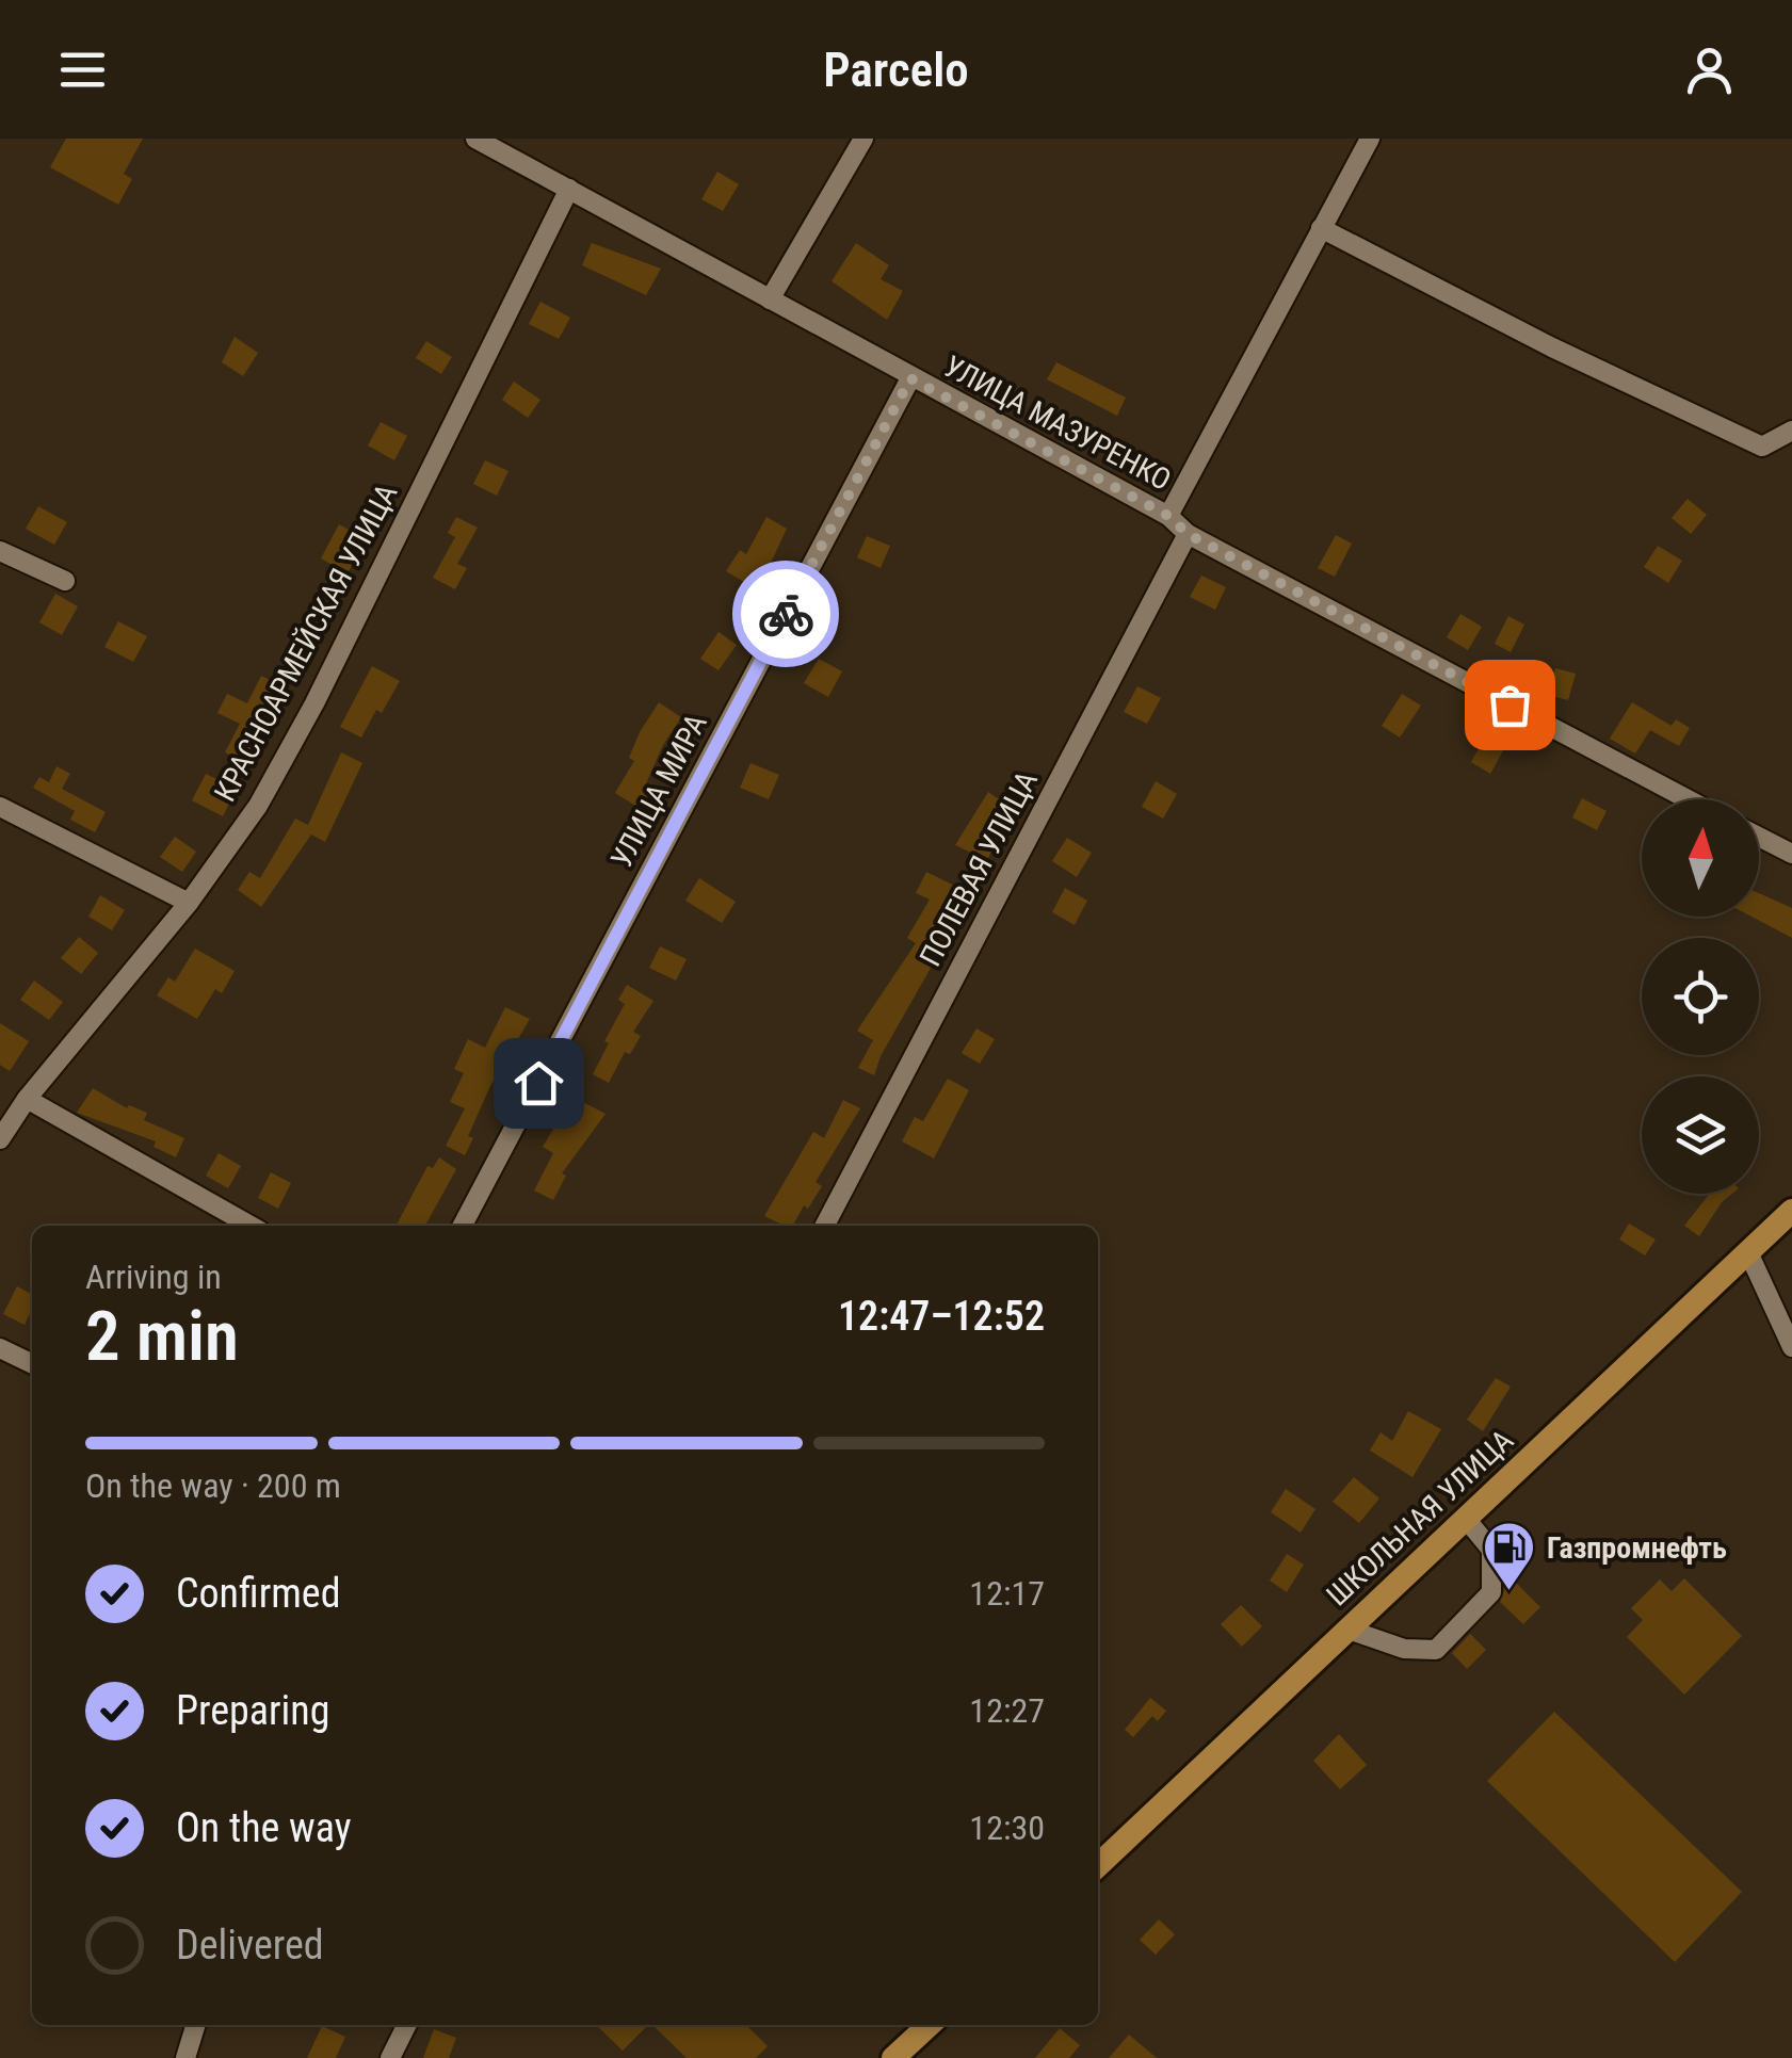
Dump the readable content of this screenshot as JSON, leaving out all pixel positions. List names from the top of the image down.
{
  "streets": {
    "main road": ["ШКОЛЬНАЯ УЛИЦА"],
    "street": [
      "УЛИЦА МАЗУРЕНКО",
      "КРАСНОАРМЕЙСКАЯ УЛИЦА",
      "УЛИЦА МИРА",
      "ПОЛЕВАЯ УЛИЦА"
    ]
  },
  "crossings": [
    ["УЛИЦА МАЗУРЕНКО", "КРАСНОАРМЕЙСКАЯ УЛИЦА"],
    ["УЛИЦА МАЗУРЕНКО", "УЛИЦА МИРА"],
    ["УЛИЦА МАЗУРЕНКО", "ПОЛЕВАЯ УЛИЦА"]
  ],
  "places": {
    "fuel station": ["Газпромнефть"]
  },
  "north": "top",
  "page": {
    "header": "Parcelo",
    "heading": ["2 min", "Arriving in", "12:47–12:52"],
    "bar": "On the way · 200 m",
    "list": [
      ["Confirmed", "12:17"],
      ["Preparing", "12:27"],
      ["On the way", "12:30"],
      "Delivered"
    ]
  }
}
